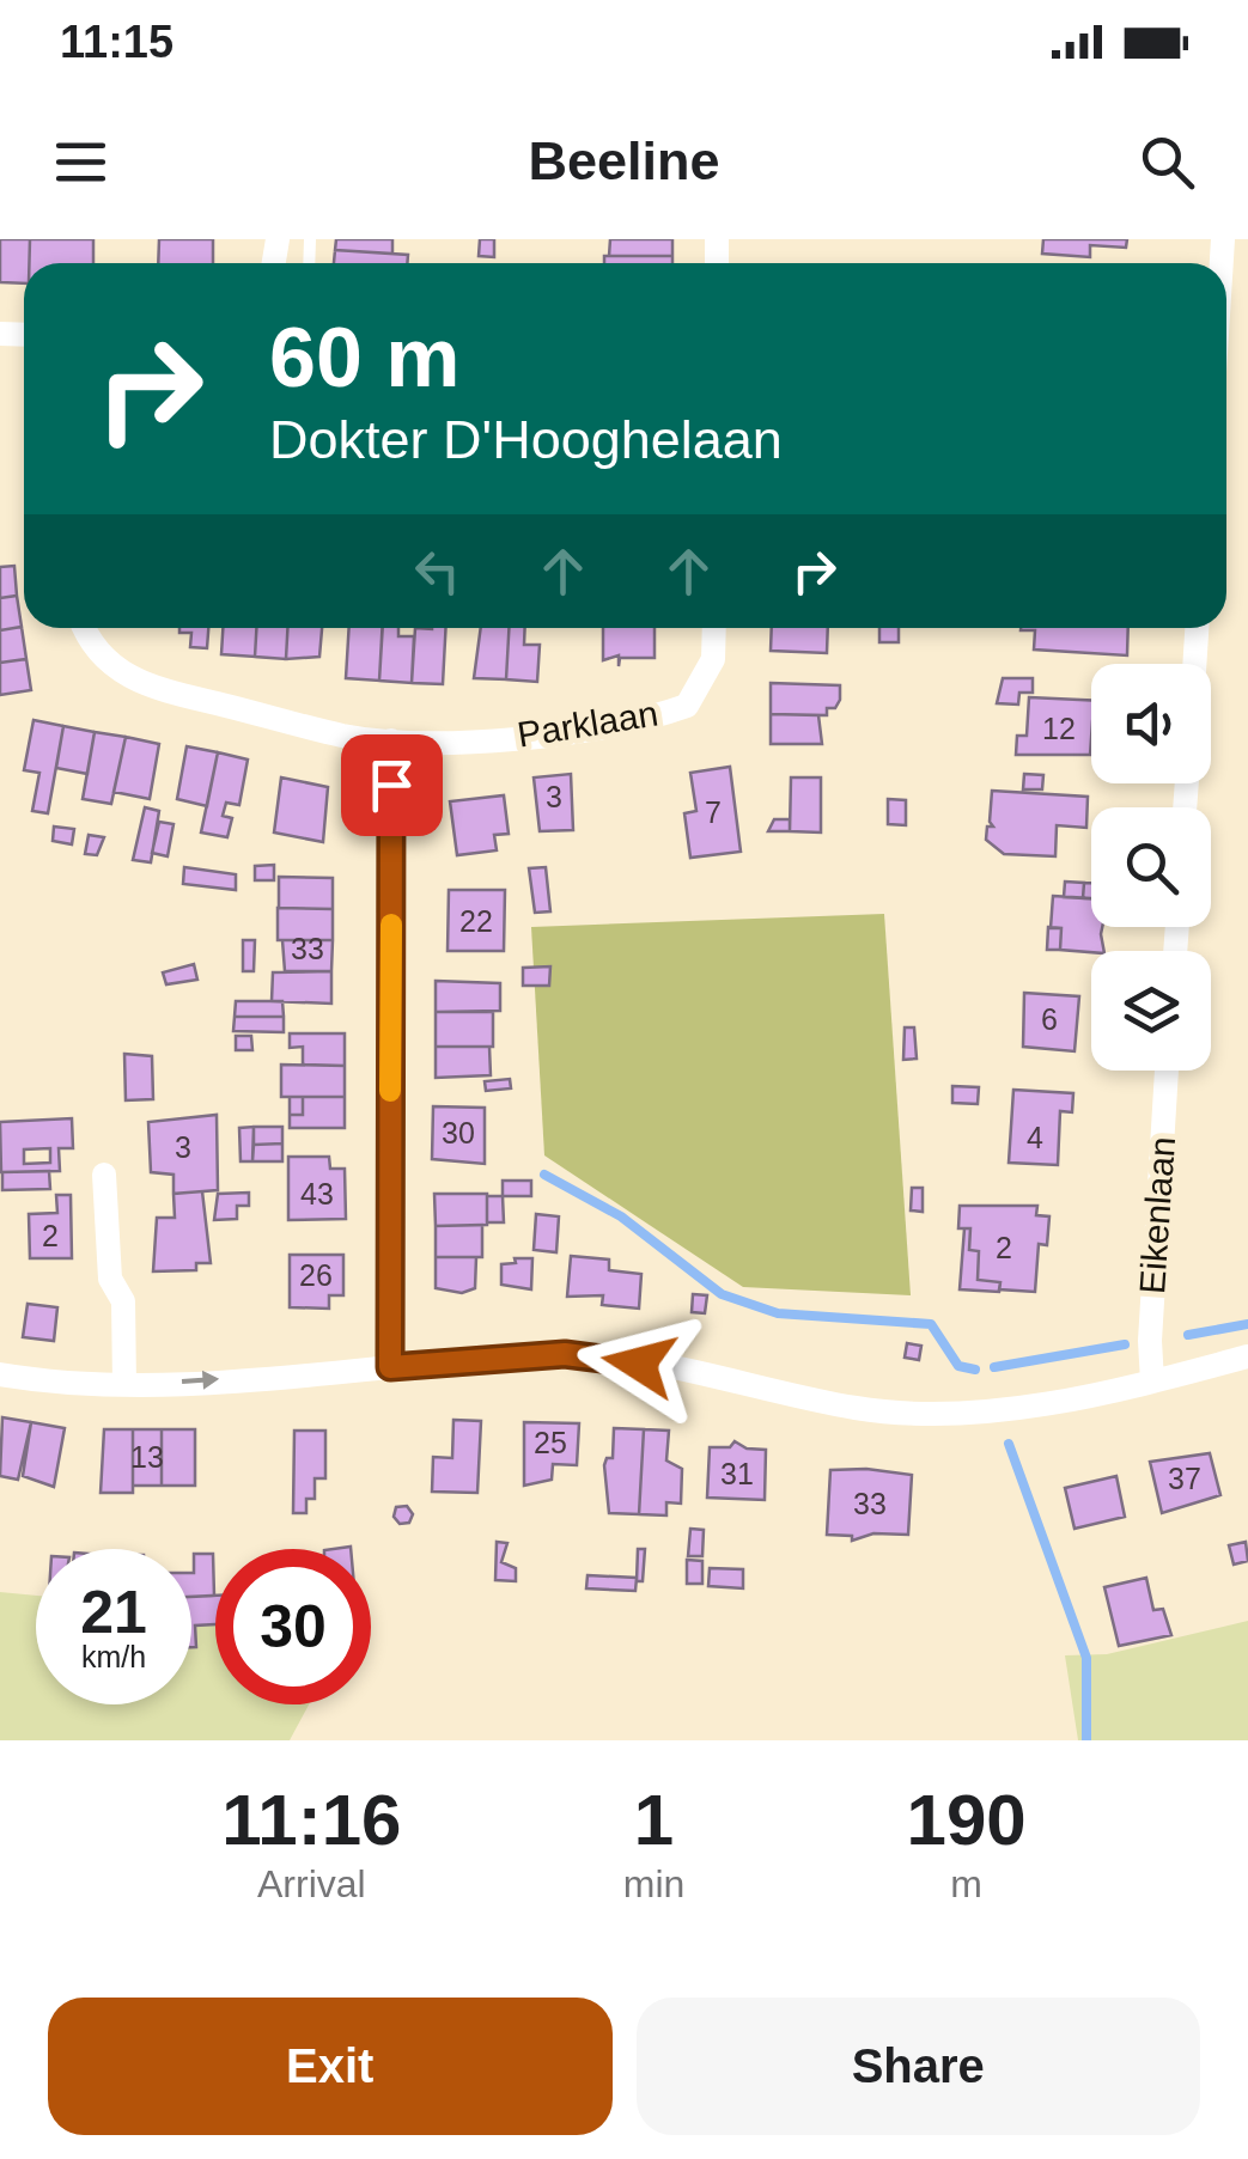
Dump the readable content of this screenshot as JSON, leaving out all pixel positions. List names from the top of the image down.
{
  "streets": {
    "street": ["Parklaan", "Eikenlaan"]
  },
  "house_numbers": [
    "12",
    "3",
    "7",
    "22",
    "33",
    "6",
    "30",
    "4",
    "3",
    "43",
    "2",
    "2",
    "26",
    "25",
    "13",
    "31",
    "37",
    "33"
  ],
  "page": {
    "status": "11:15",
    "header": "Beeline",
    "turn": ["60 m", "Dokter D'Hooghelaan"],
    "speed": "21 km/h",
    "limit": "30",
    "eta": [
      "11:16",
      "Arrival",
      "1",
      "min",
      "190",
      "m"
    ],
    "buttons": ["Exit", "Share"]
  }
}
